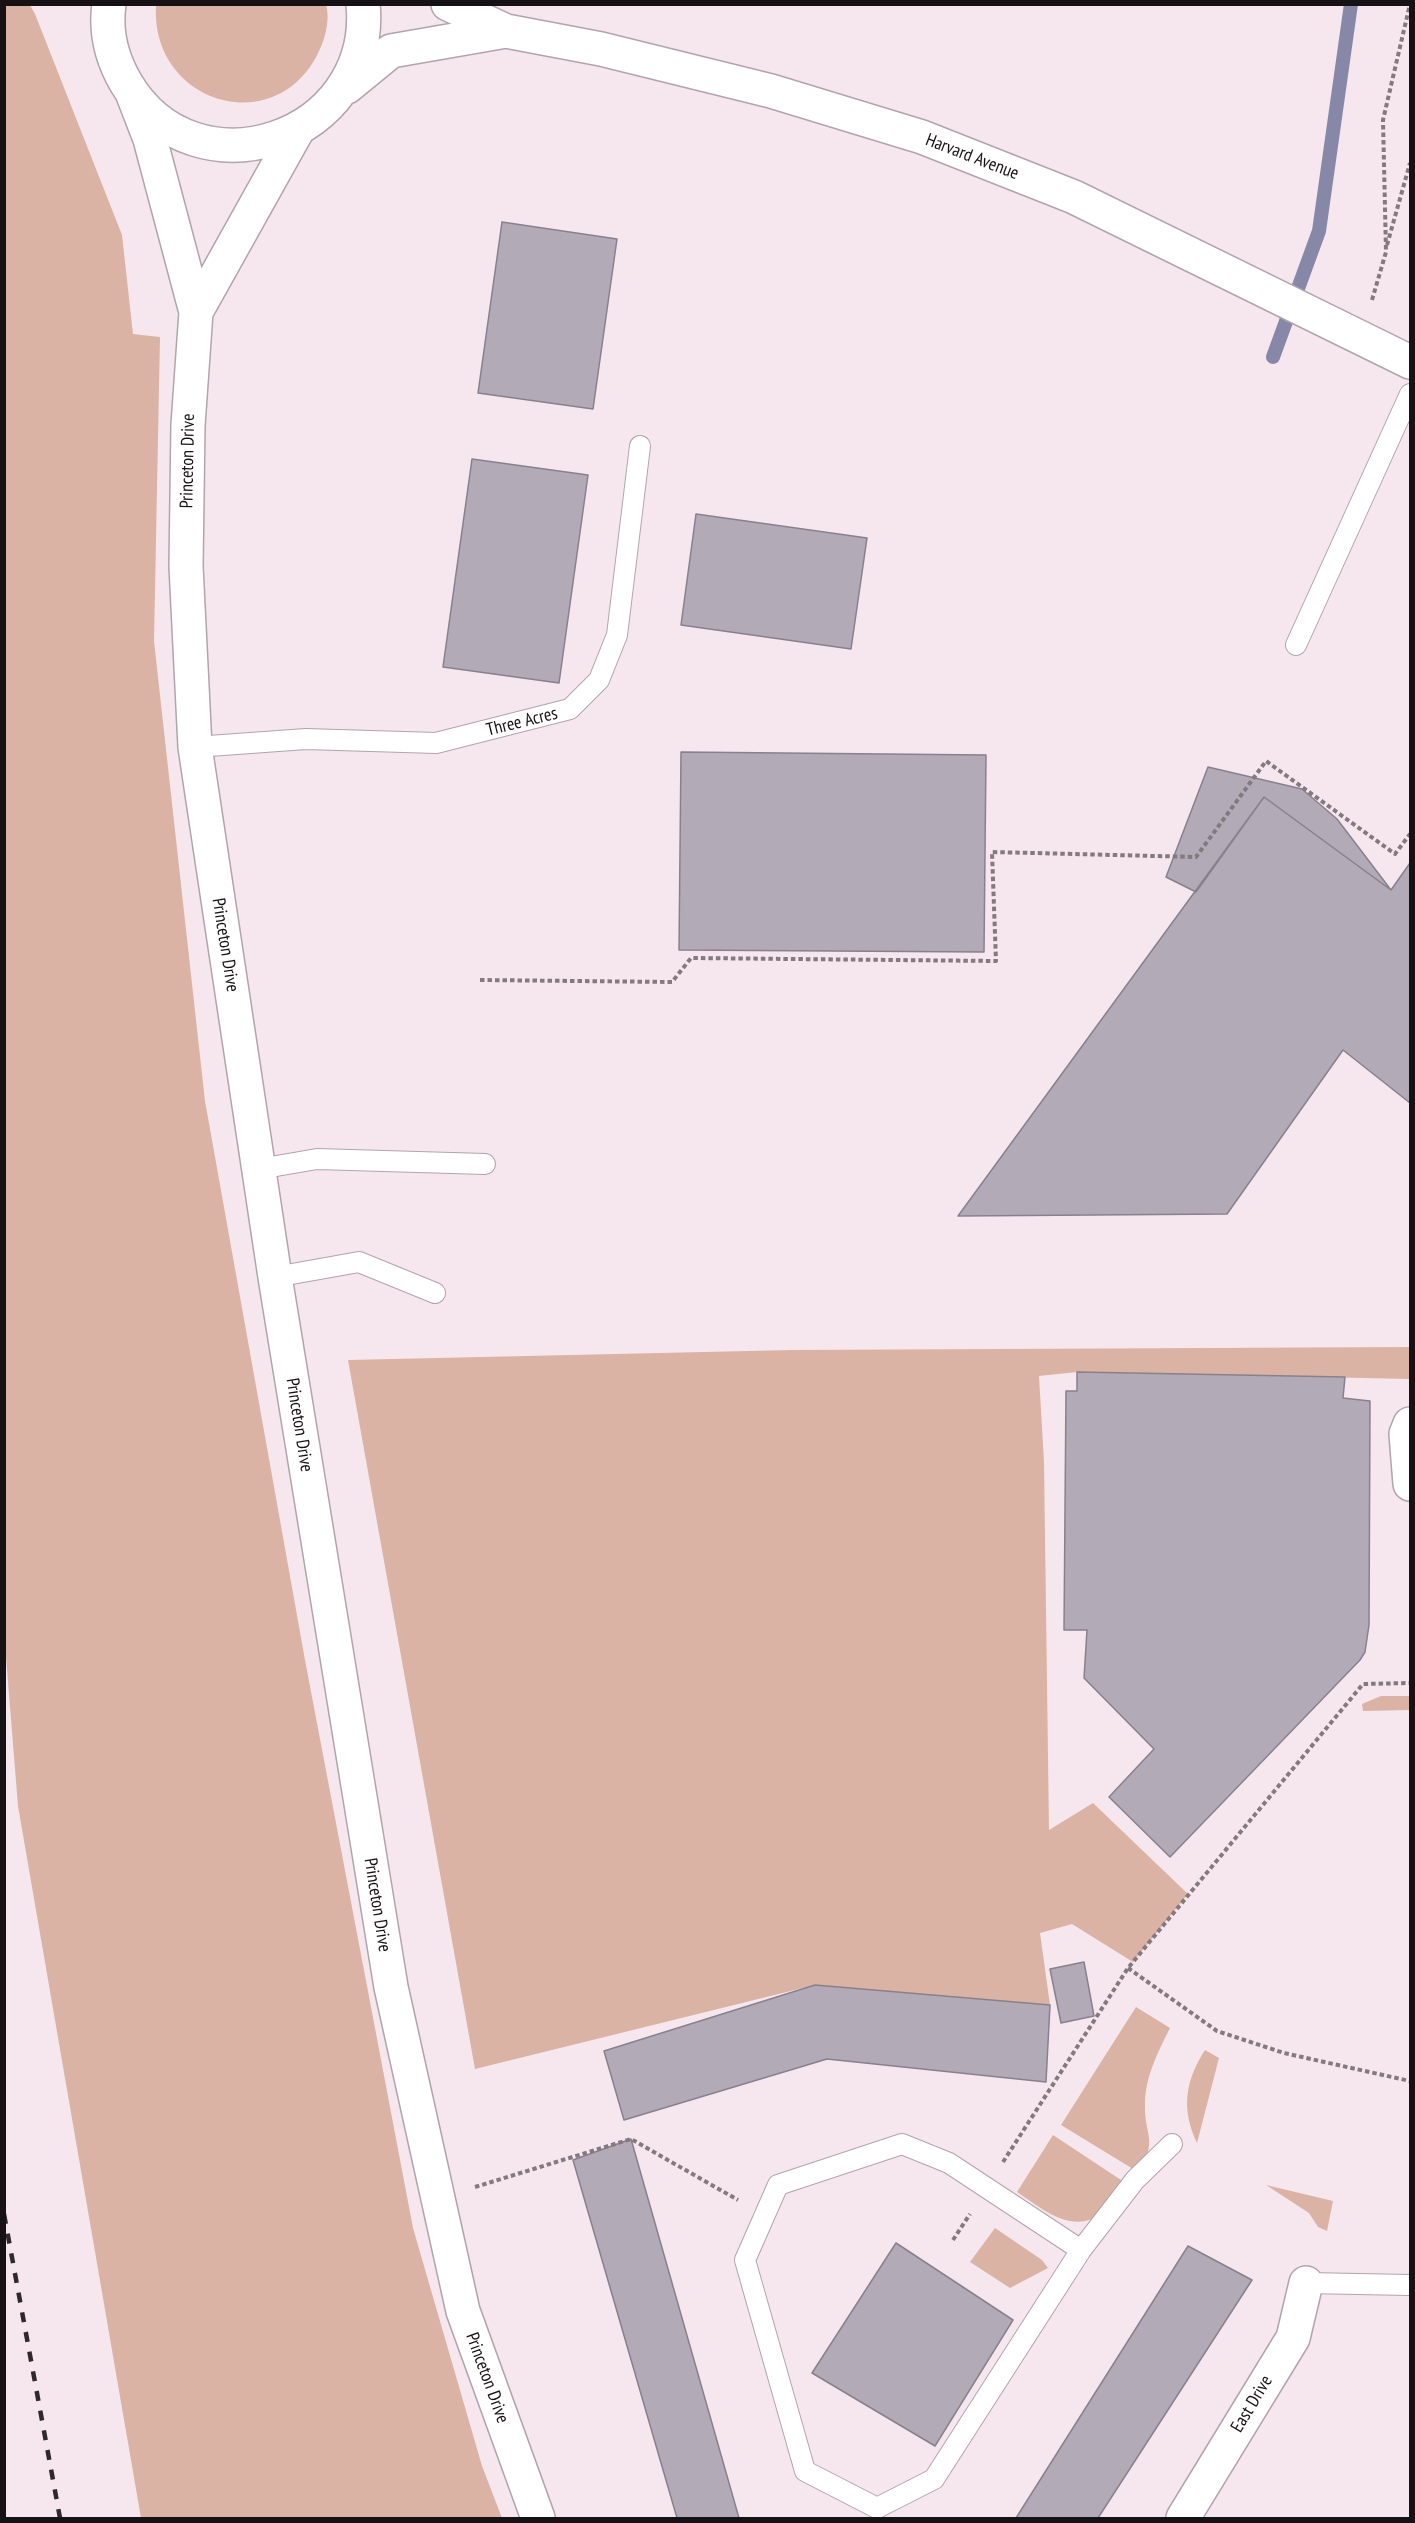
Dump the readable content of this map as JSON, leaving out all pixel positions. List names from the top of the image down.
{
  "streets": {
    "street": ["Harvard Avenue", "Princeton Drive", "East Drive"],
    "lane": ["Three Acres"]
  },
  "crossings": [
    ["Princeton Drive", "Three Acres"]
  ]
}
